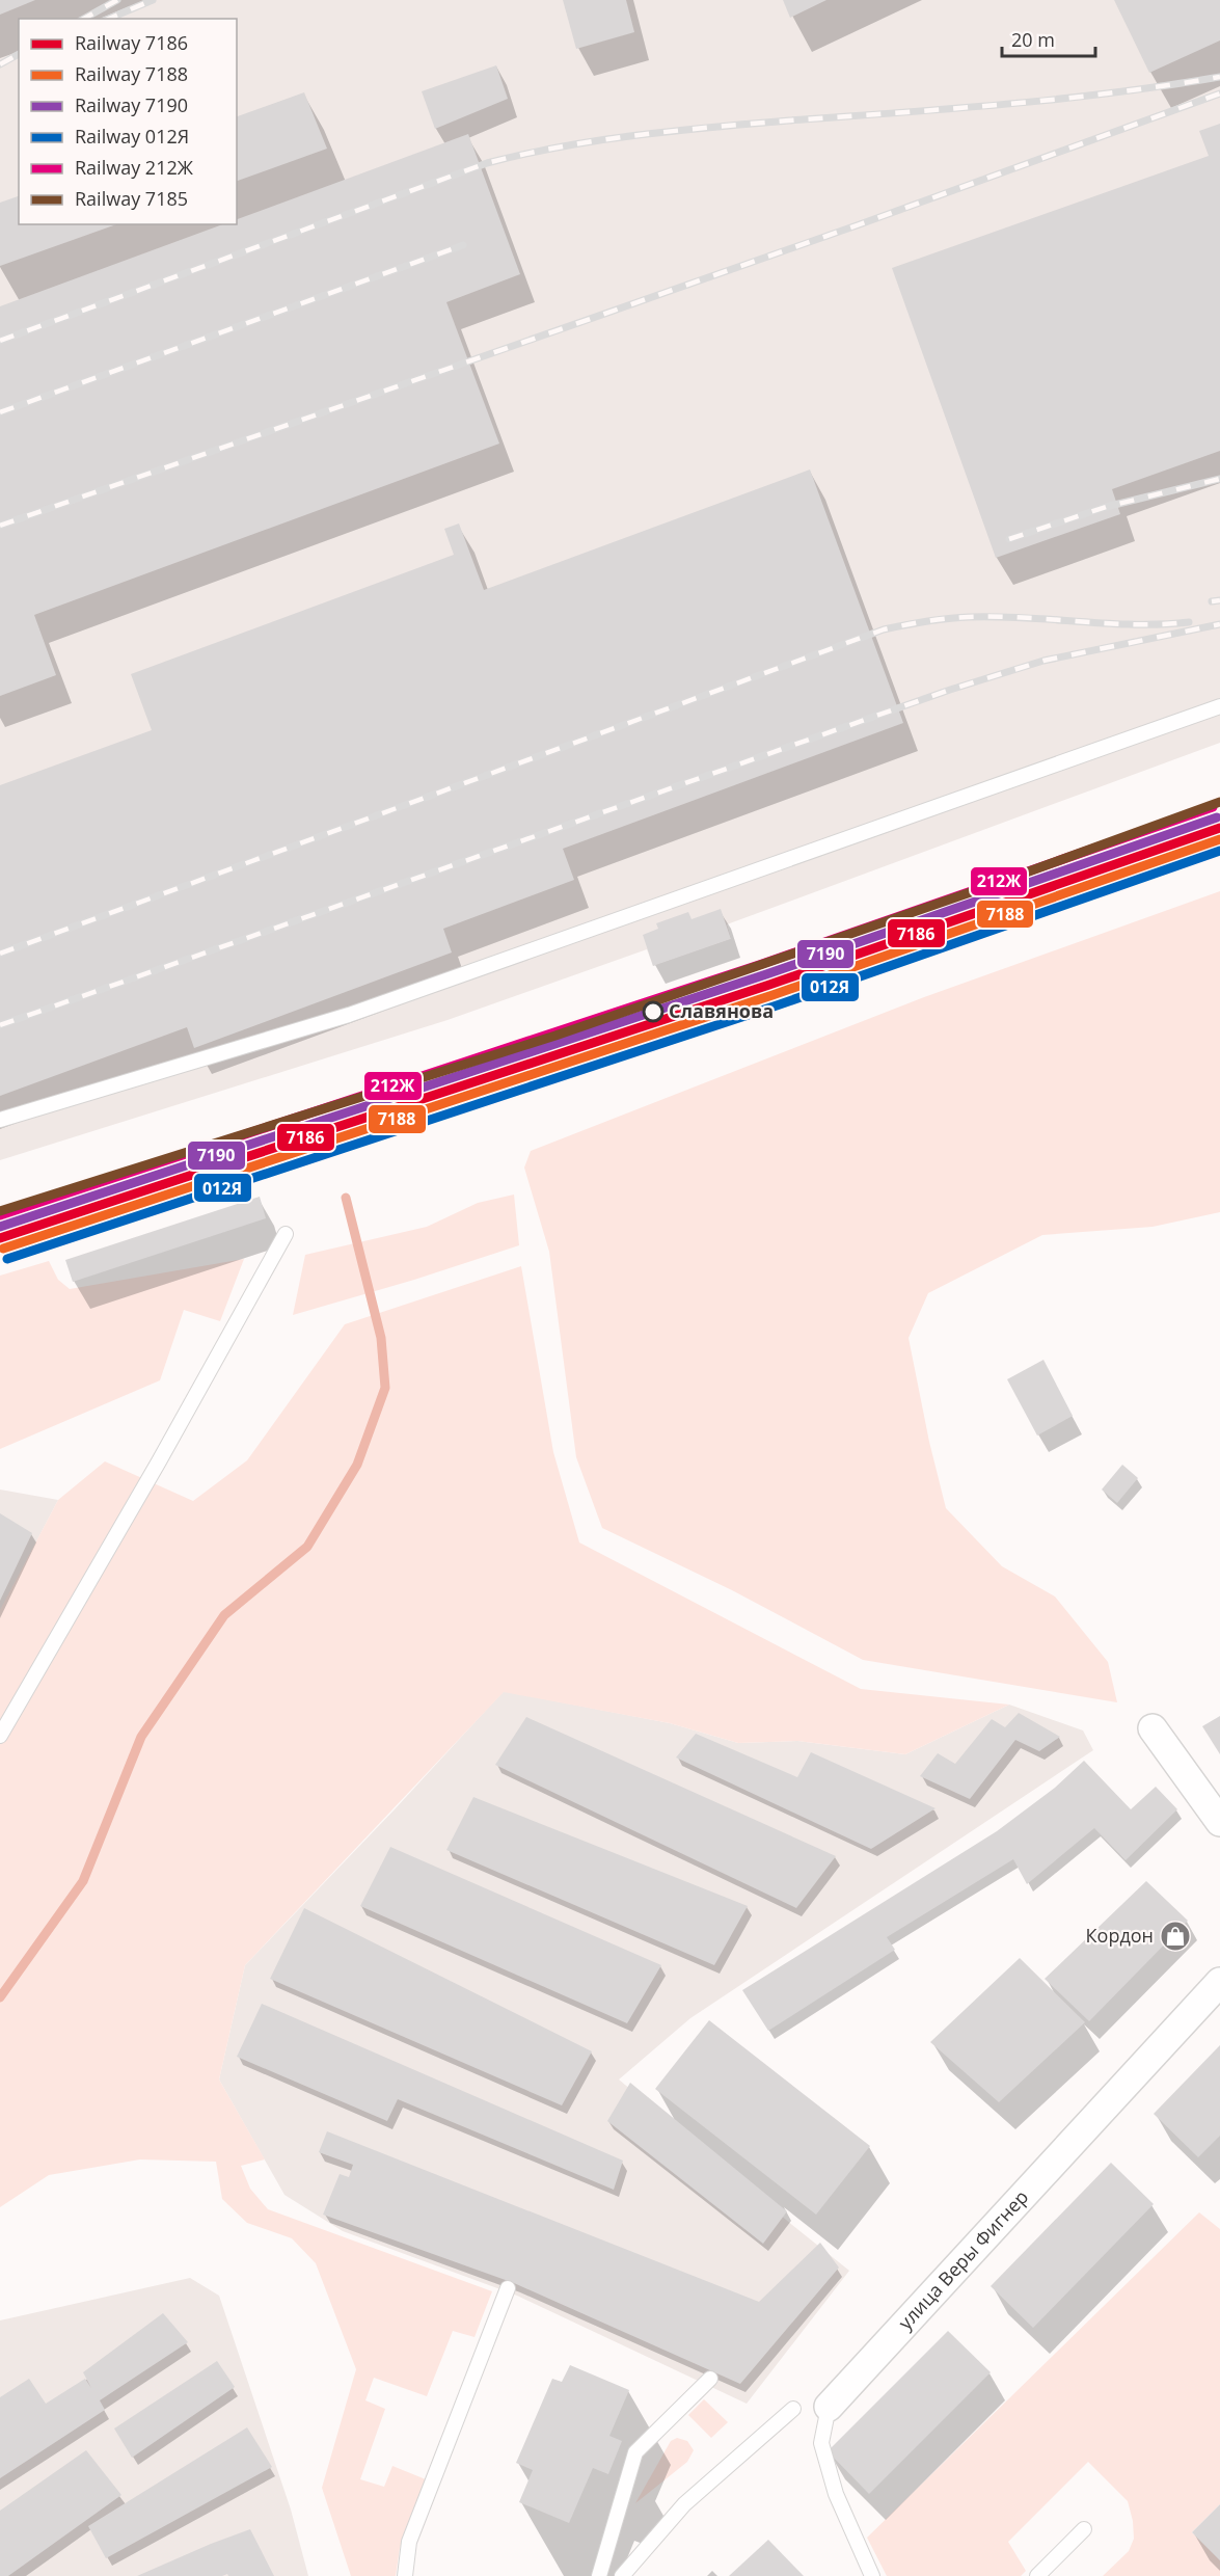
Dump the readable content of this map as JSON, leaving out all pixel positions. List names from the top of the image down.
{
  "streets": {
    "street": ["улица Веры Фигнер"]
  },
  "places": {
    "other": ["Славянова"],
    "shop": ["Кордон"]
  },
  "lines": [
    "rail line 7185",
    "rail line 212Ж",
    "rail line 7190",
    "rail line 7186",
    "rail line 7188",
    "rail line 012Я"
  ],
  "legend": [
    "Railway 7186",
    "Railway 7188",
    "Railway 7190",
    "Railway 012Я",
    "Railway 212Ж",
    "Railway 7185"
  ],
  "scale_bar": "20 m"
}
